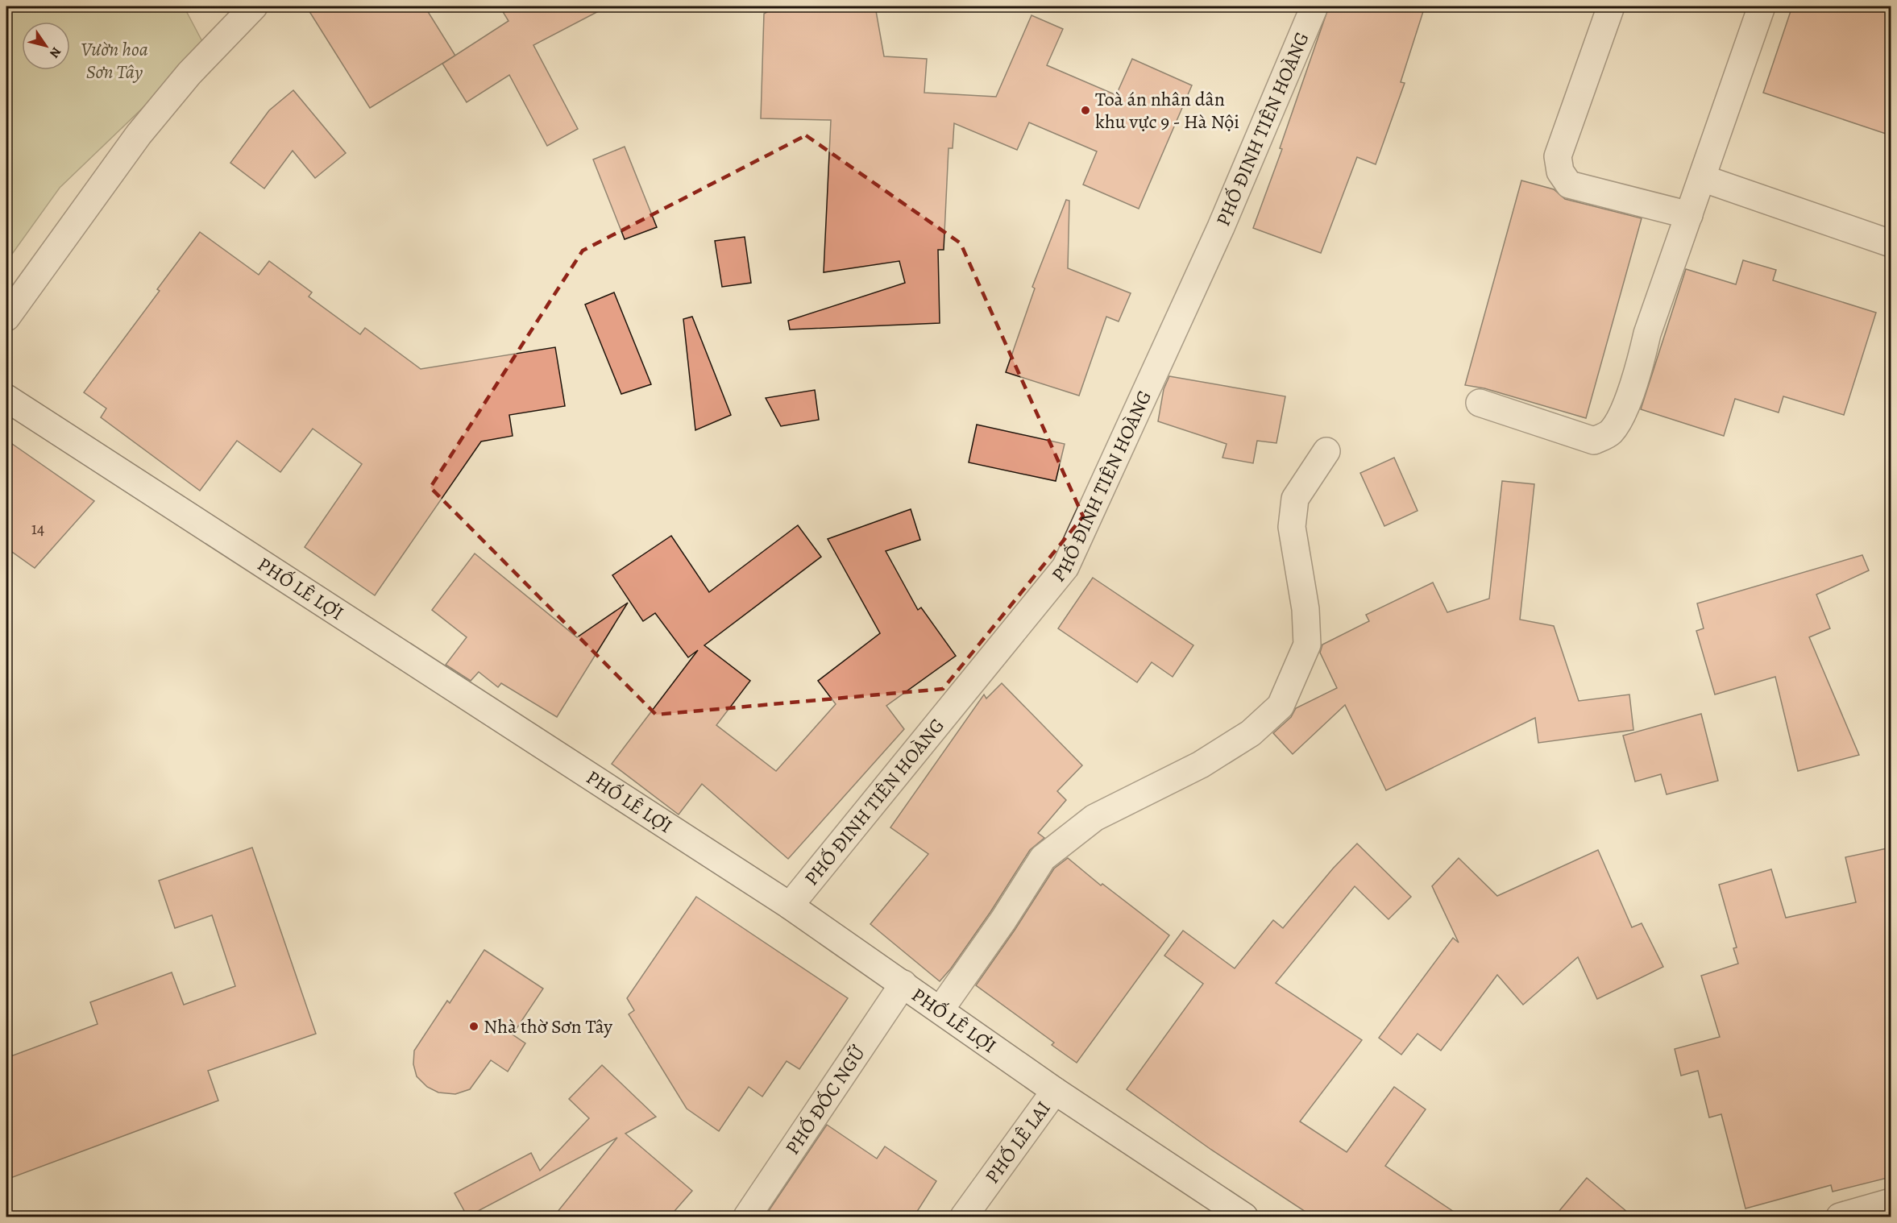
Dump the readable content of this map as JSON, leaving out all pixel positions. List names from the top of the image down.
{
  "streets": {
    "street": [
      "PHỐ ĐINH TIÊN HOÀNG",
      "PHỐ LÊ LỢI",
      "PHỐ ĐỐC NGỮ",
      "PHỐ LÊ LAI"
    ]
  },
  "crossings": [
    ["PHỐ ĐINH TIÊN HOÀNG", "PHỐ LÊ LỢI"],
    ["PHỐ LÊ LỢI", "PHỐ ĐỐC NGỮ"],
    ["PHỐ LÊ LỢI", "PHỐ LÊ LAI"]
  ],
  "parks": ["Vườn hoa Sơn Tây"],
  "places": ["Toà án nhân dân khu vực 9 - Hà Nội", "Nhà thờ Sơn Tây"],
  "house_numbers": ["14"],
  "north": "bottom right"
}
